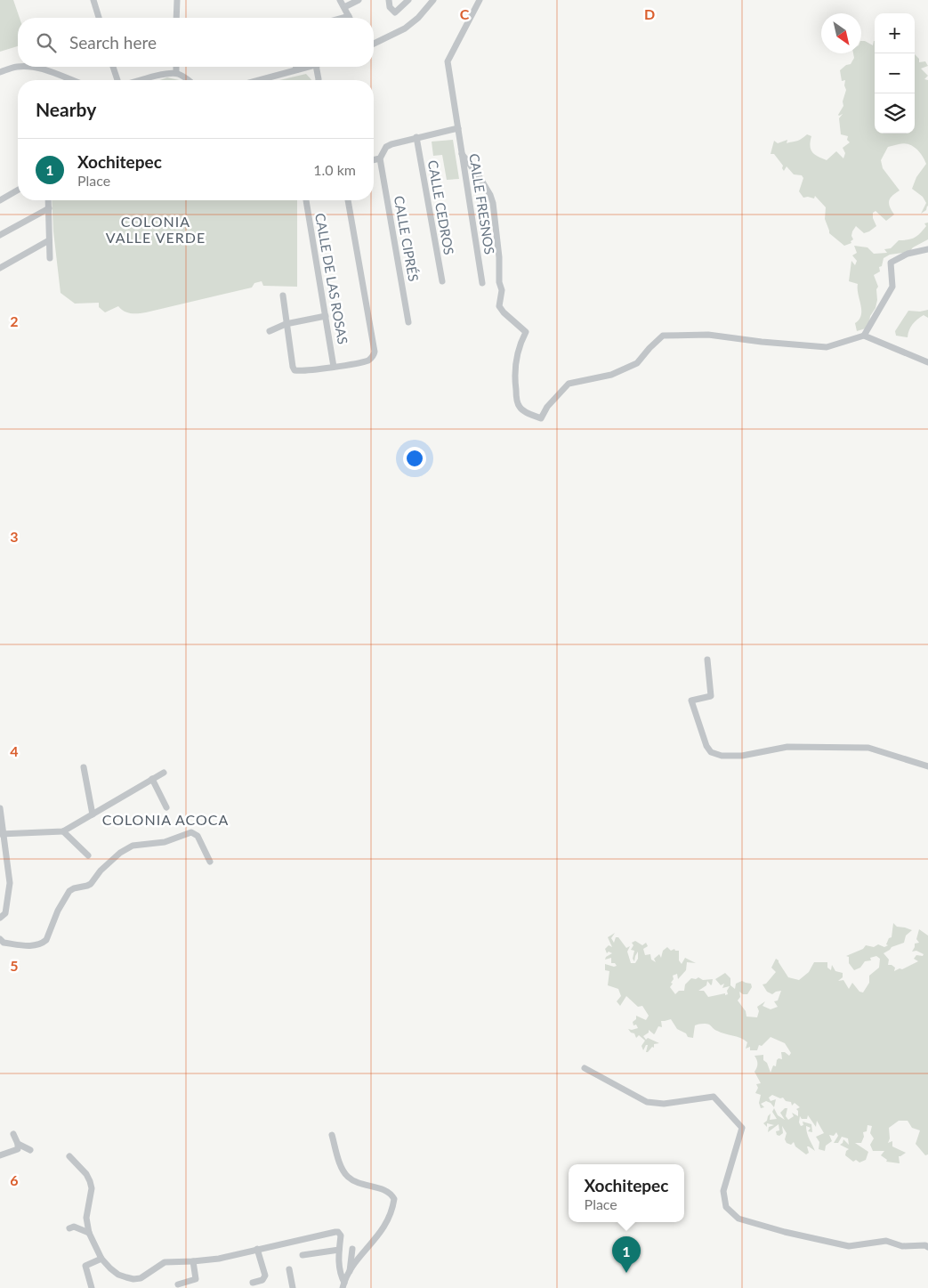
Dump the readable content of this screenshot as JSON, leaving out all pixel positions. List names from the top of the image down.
{
  "streets": {
    "street": [
      "CALLE FRESNOS",
      "CALLE CEDROS",
      "CALLE CIPRÉS",
      "CALLE DE LAS ROSAS"
    ]
  },
  "districts": ["COLONIA VALLE VERDE", "COLONIA ACOCA"],
  "north": "bottom right",
  "page": {
    "map_buttons": ["+", "−"],
    "search": "Search here",
    "heading": "Nearby",
    "list": [
      {
        "mark": "1",
        "name": "Xochitepec",
        "note": "Place",
        "value": "1.0 km"
      }
    ],
    "popup": ["Xochitepec", "Place"],
    "pins": "1"
  },
  "grid": {
    "columns": ["C", "D"],
    "rows": [
      "2",
      "3",
      "4",
      "5",
      "6"
    ]
  }
}
